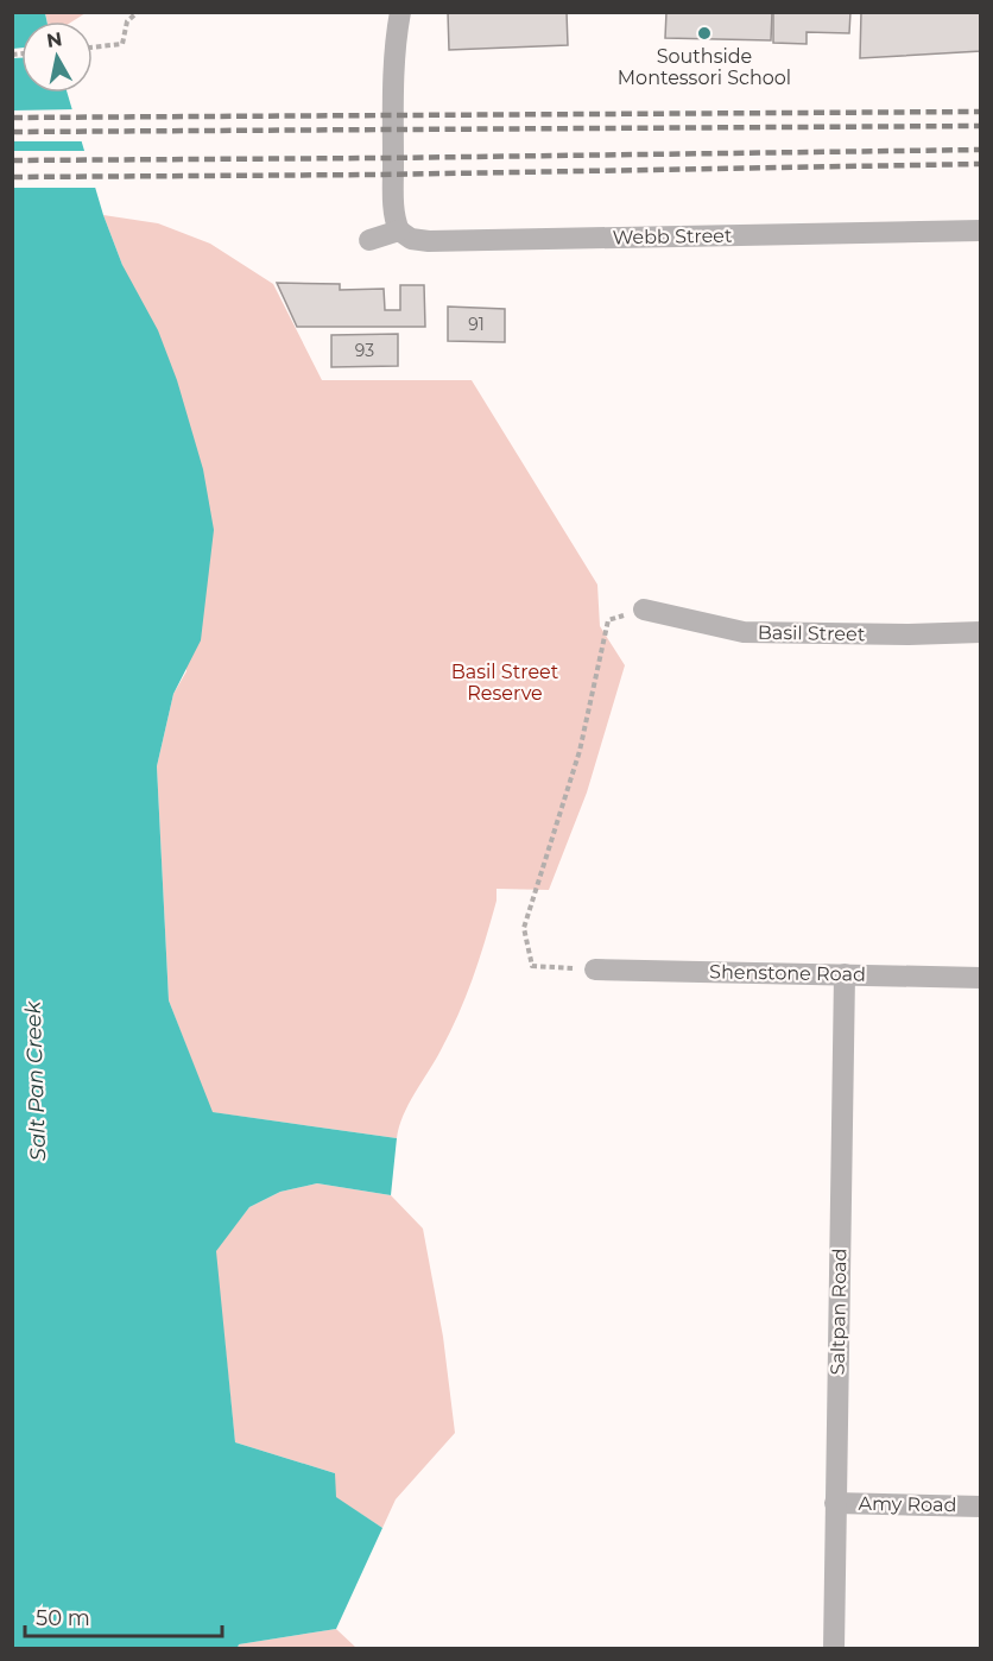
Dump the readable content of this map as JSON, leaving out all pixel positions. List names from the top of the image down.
{
  "streets": {
    "street": [
      "Webb Street",
      "Basil Street",
      "Shenstone Road",
      "Saltpan Road",
      "Amy Road"
    ]
  },
  "crossings": [
    ["Shenstone Road", "Saltpan Road"],
    ["Saltpan Road", "Amy Road"]
  ],
  "water": ["Salt Pan Creek"],
  "parks": ["Basil Street Reserve"],
  "places": ["Southside Montessori School"],
  "house_numbers": ["91", "93"],
  "scale_bar": "50 m",
  "north": "top"
}
